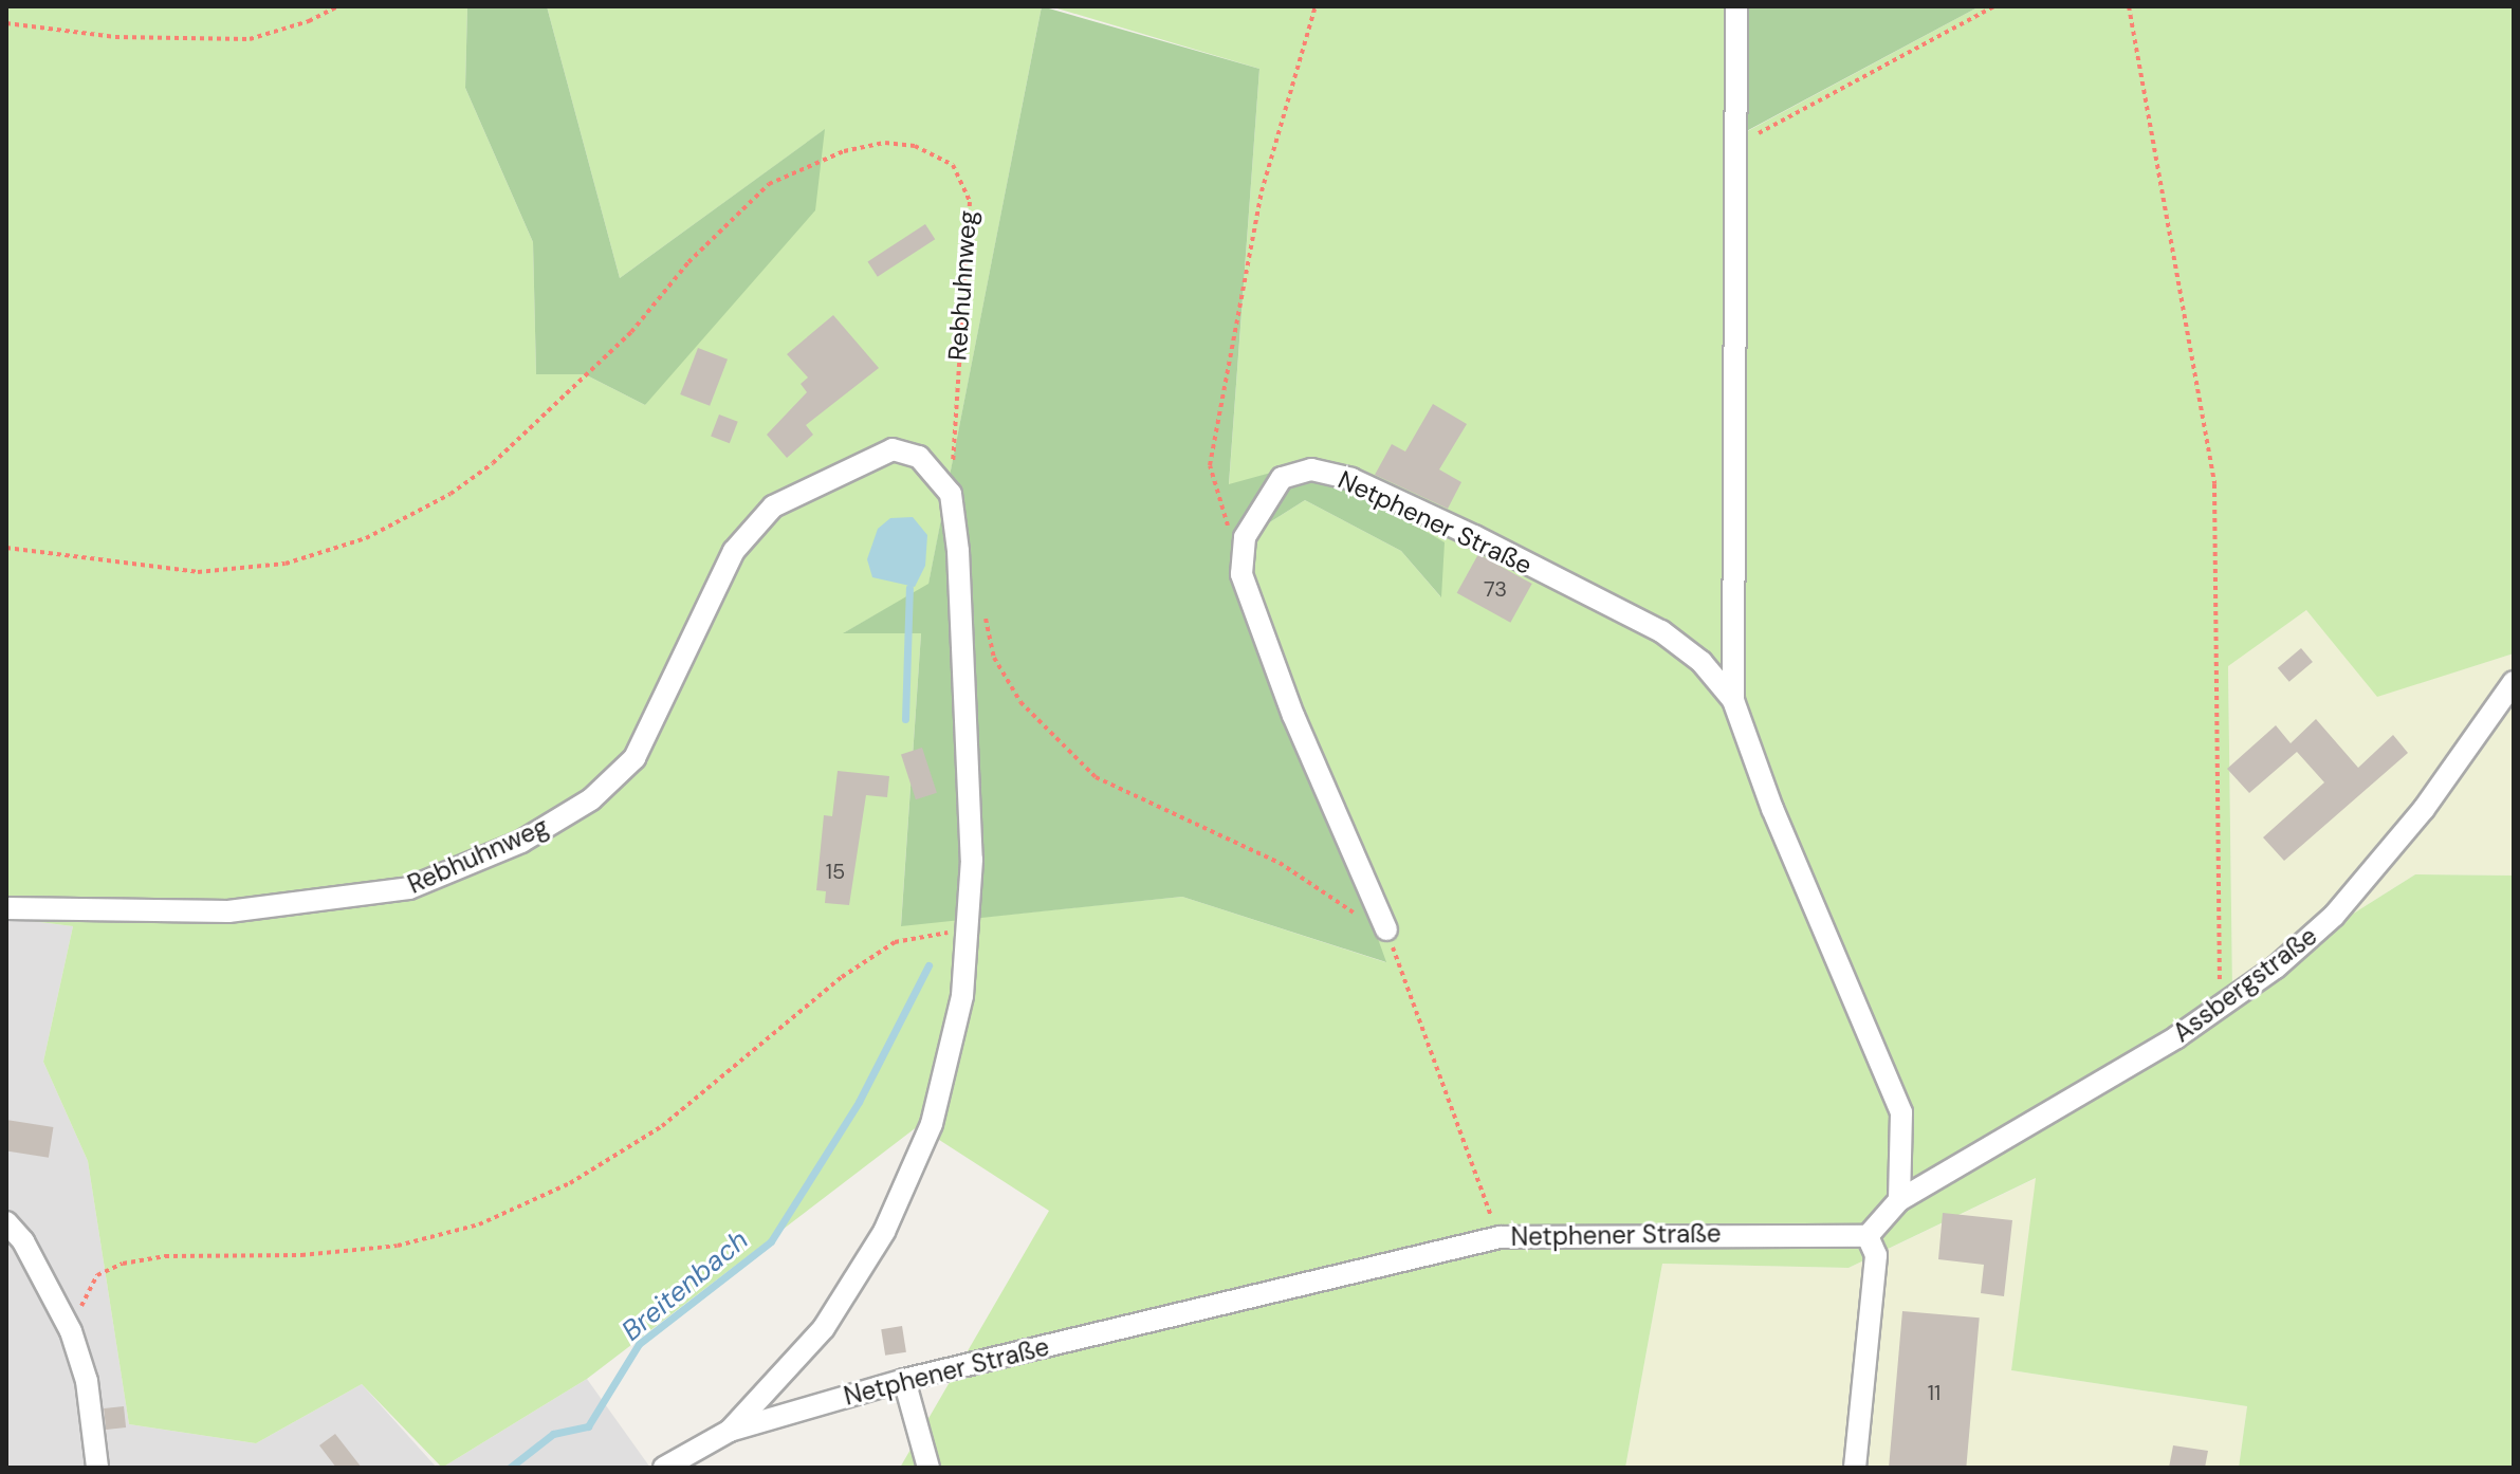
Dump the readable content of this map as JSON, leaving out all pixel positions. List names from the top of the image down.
{
  "streets": {
    "street": ["Rebhuhnweg", "Netphener Straße", "Assbergstraße"]
  },
  "crossings": [
    ["Netphener Straße", "Assbergstraße"]
  ],
  "water": ["Breitenbach"],
  "house_numbers": ["73", "15", "11"]
}
